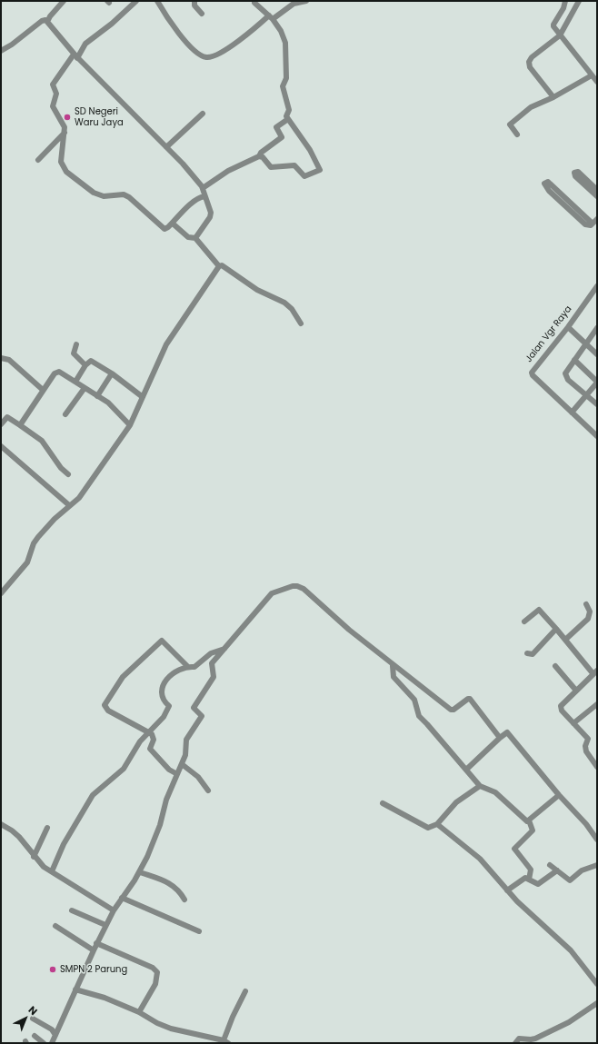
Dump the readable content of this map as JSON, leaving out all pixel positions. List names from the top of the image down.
{
  "streets": {
    "street": ["Jalan Vgr Raya"]
  },
  "places": ["SD Negeri Waru Jaya", "SMPN 2 Parung"],
  "north": "top right"
}
